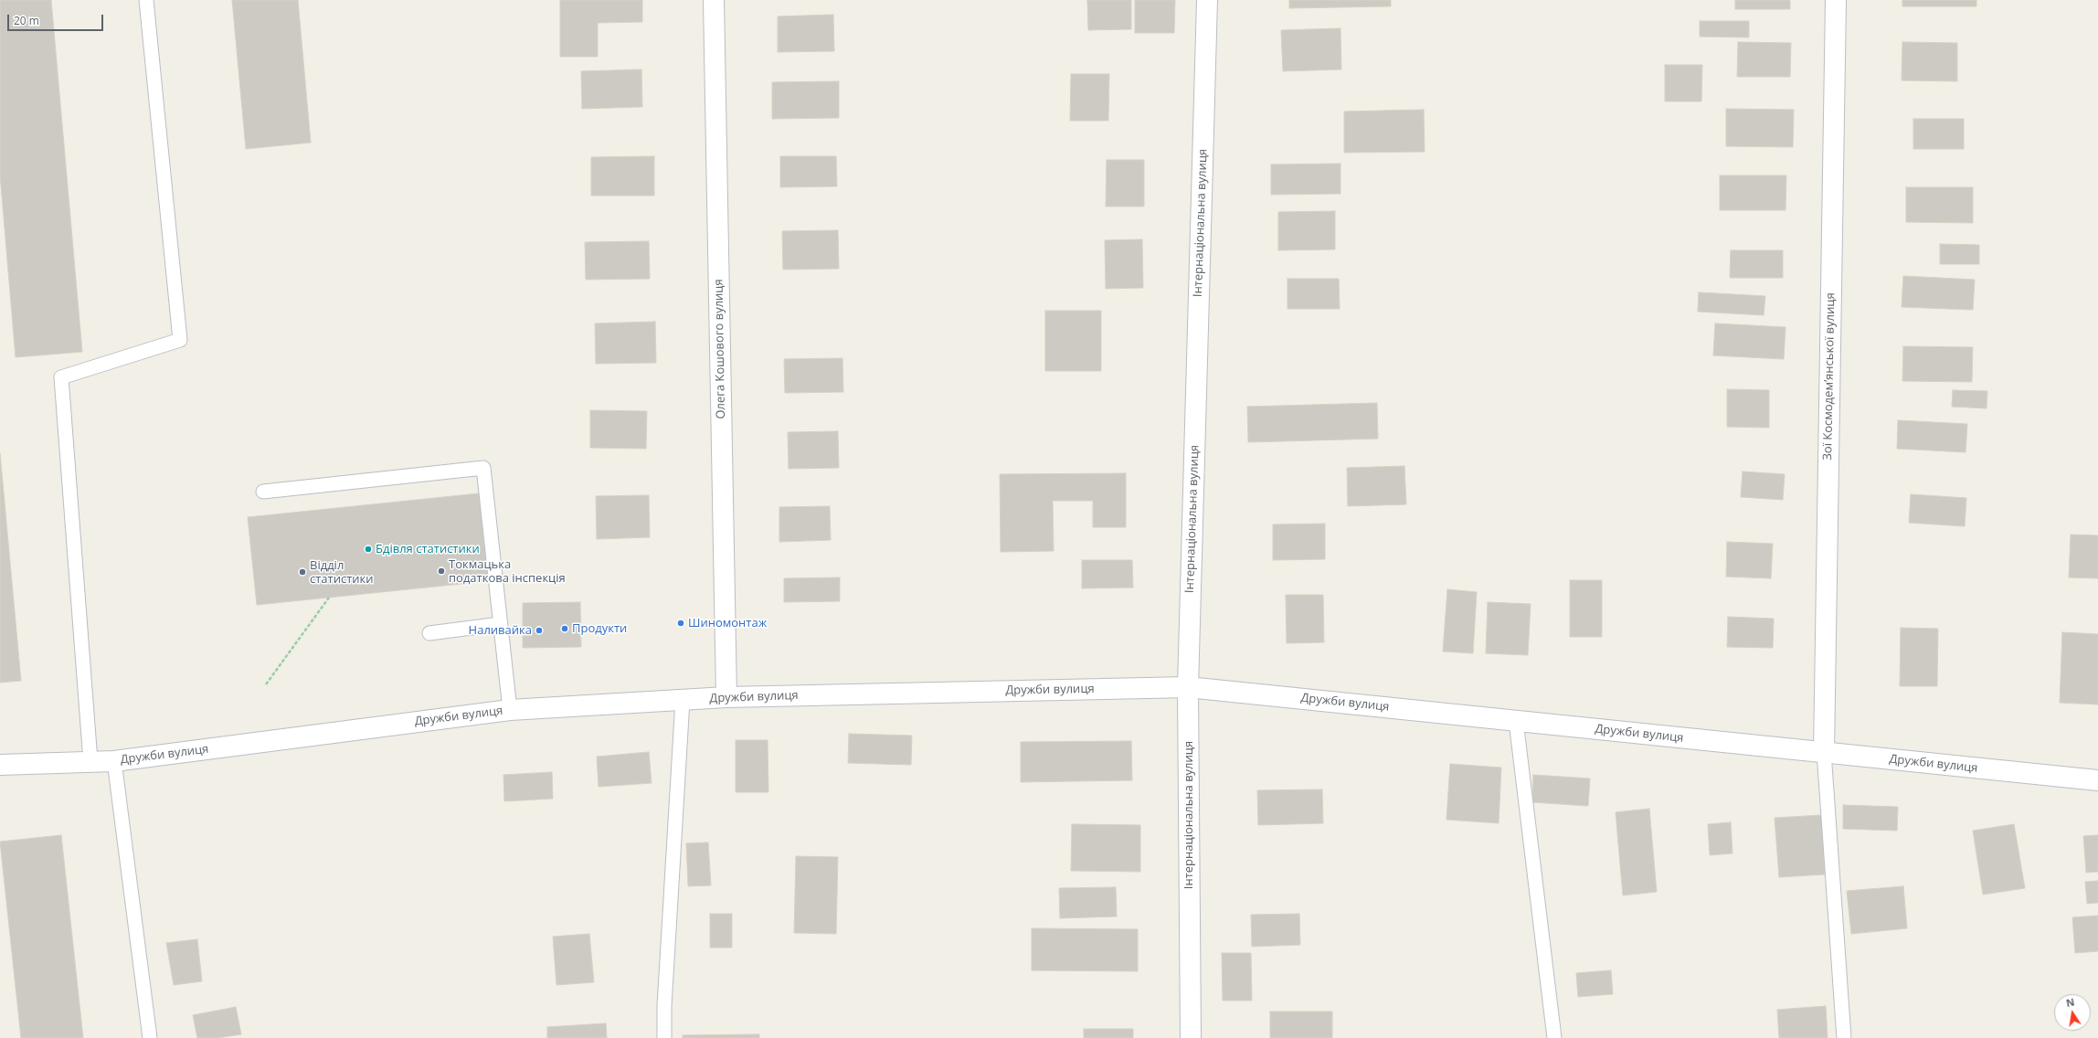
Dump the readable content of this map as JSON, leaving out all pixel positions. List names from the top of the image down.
{
  "streets": {
    "street": [
      "Інтернаціональна вулиця",
      "Олега Кошового вулиця",
      "Зої Космодем’янської вулиця",
      "Дружби вулиця"
    ]
  },
  "crossings": [
    ["Інтернаціональна вулиця", "Дружби вулиця"],
    ["Олега Кошового вулиця", "Дружби вулиця"],
    ["Зої Космодем’янської вулиця", "Дружби вулиця"]
  ],
  "places": [
    "Бдівля статистики",
    "Токмацька податкова інспекція",
    "Відділ статистики",
    "Шиномонтаж",
    "Продукти",
    "Наливайка"
  ],
  "scale_bar": "20 m",
  "north": "top"
}
